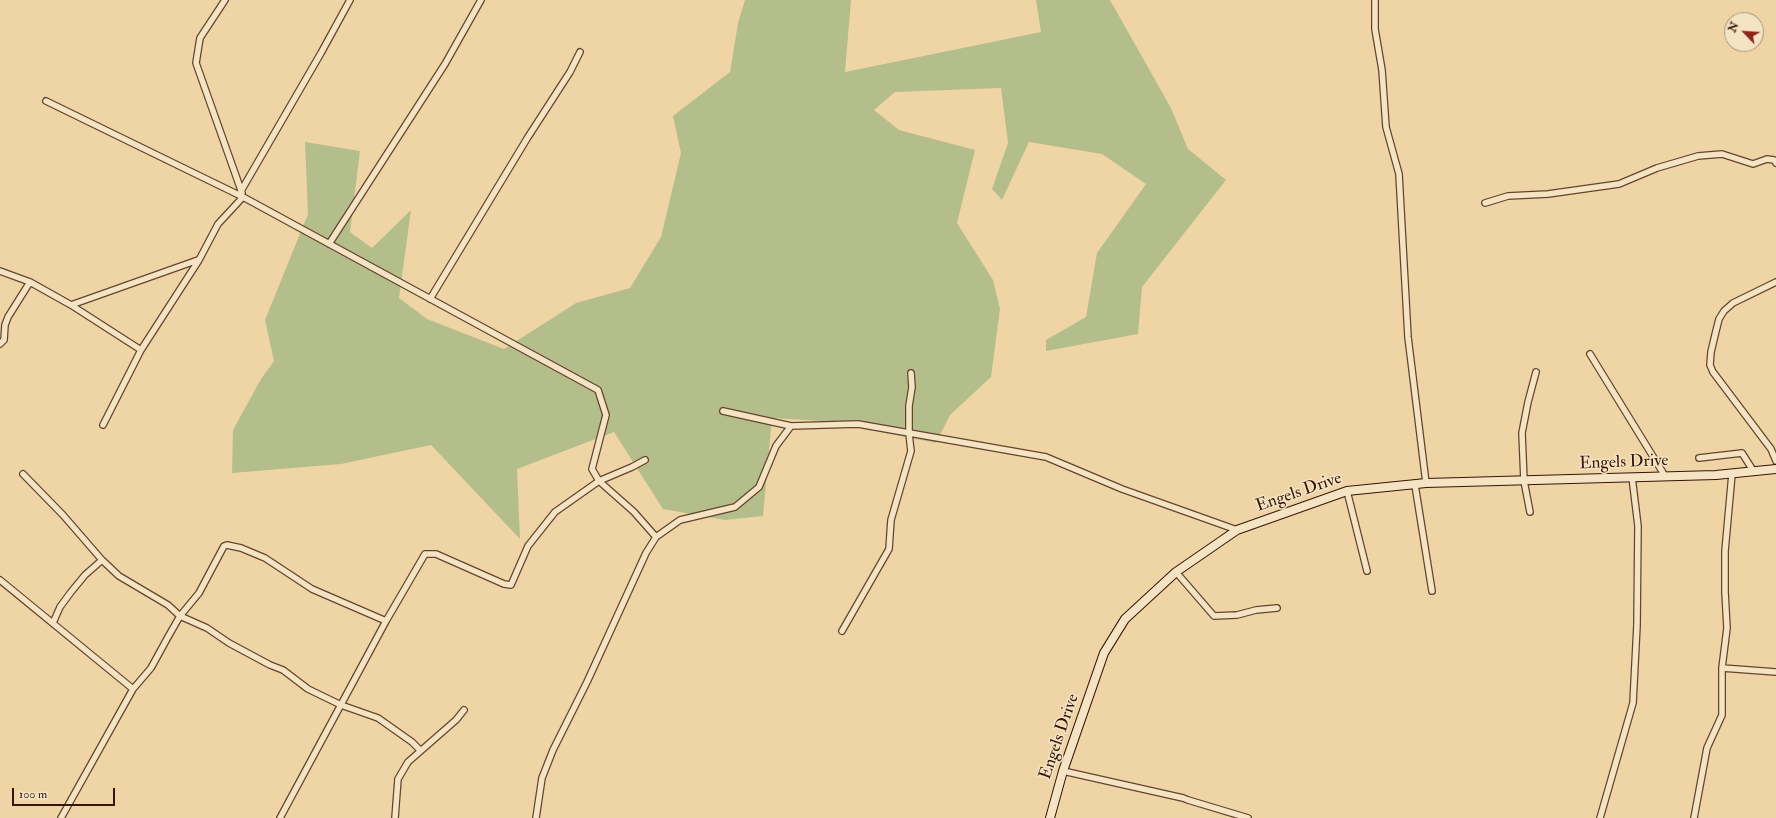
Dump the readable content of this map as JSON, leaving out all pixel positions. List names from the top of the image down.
{
  "streets": {
    "street": ["Engels Drive"]
  },
  "scale_bar": "100 m",
  "north": "top left"
}
